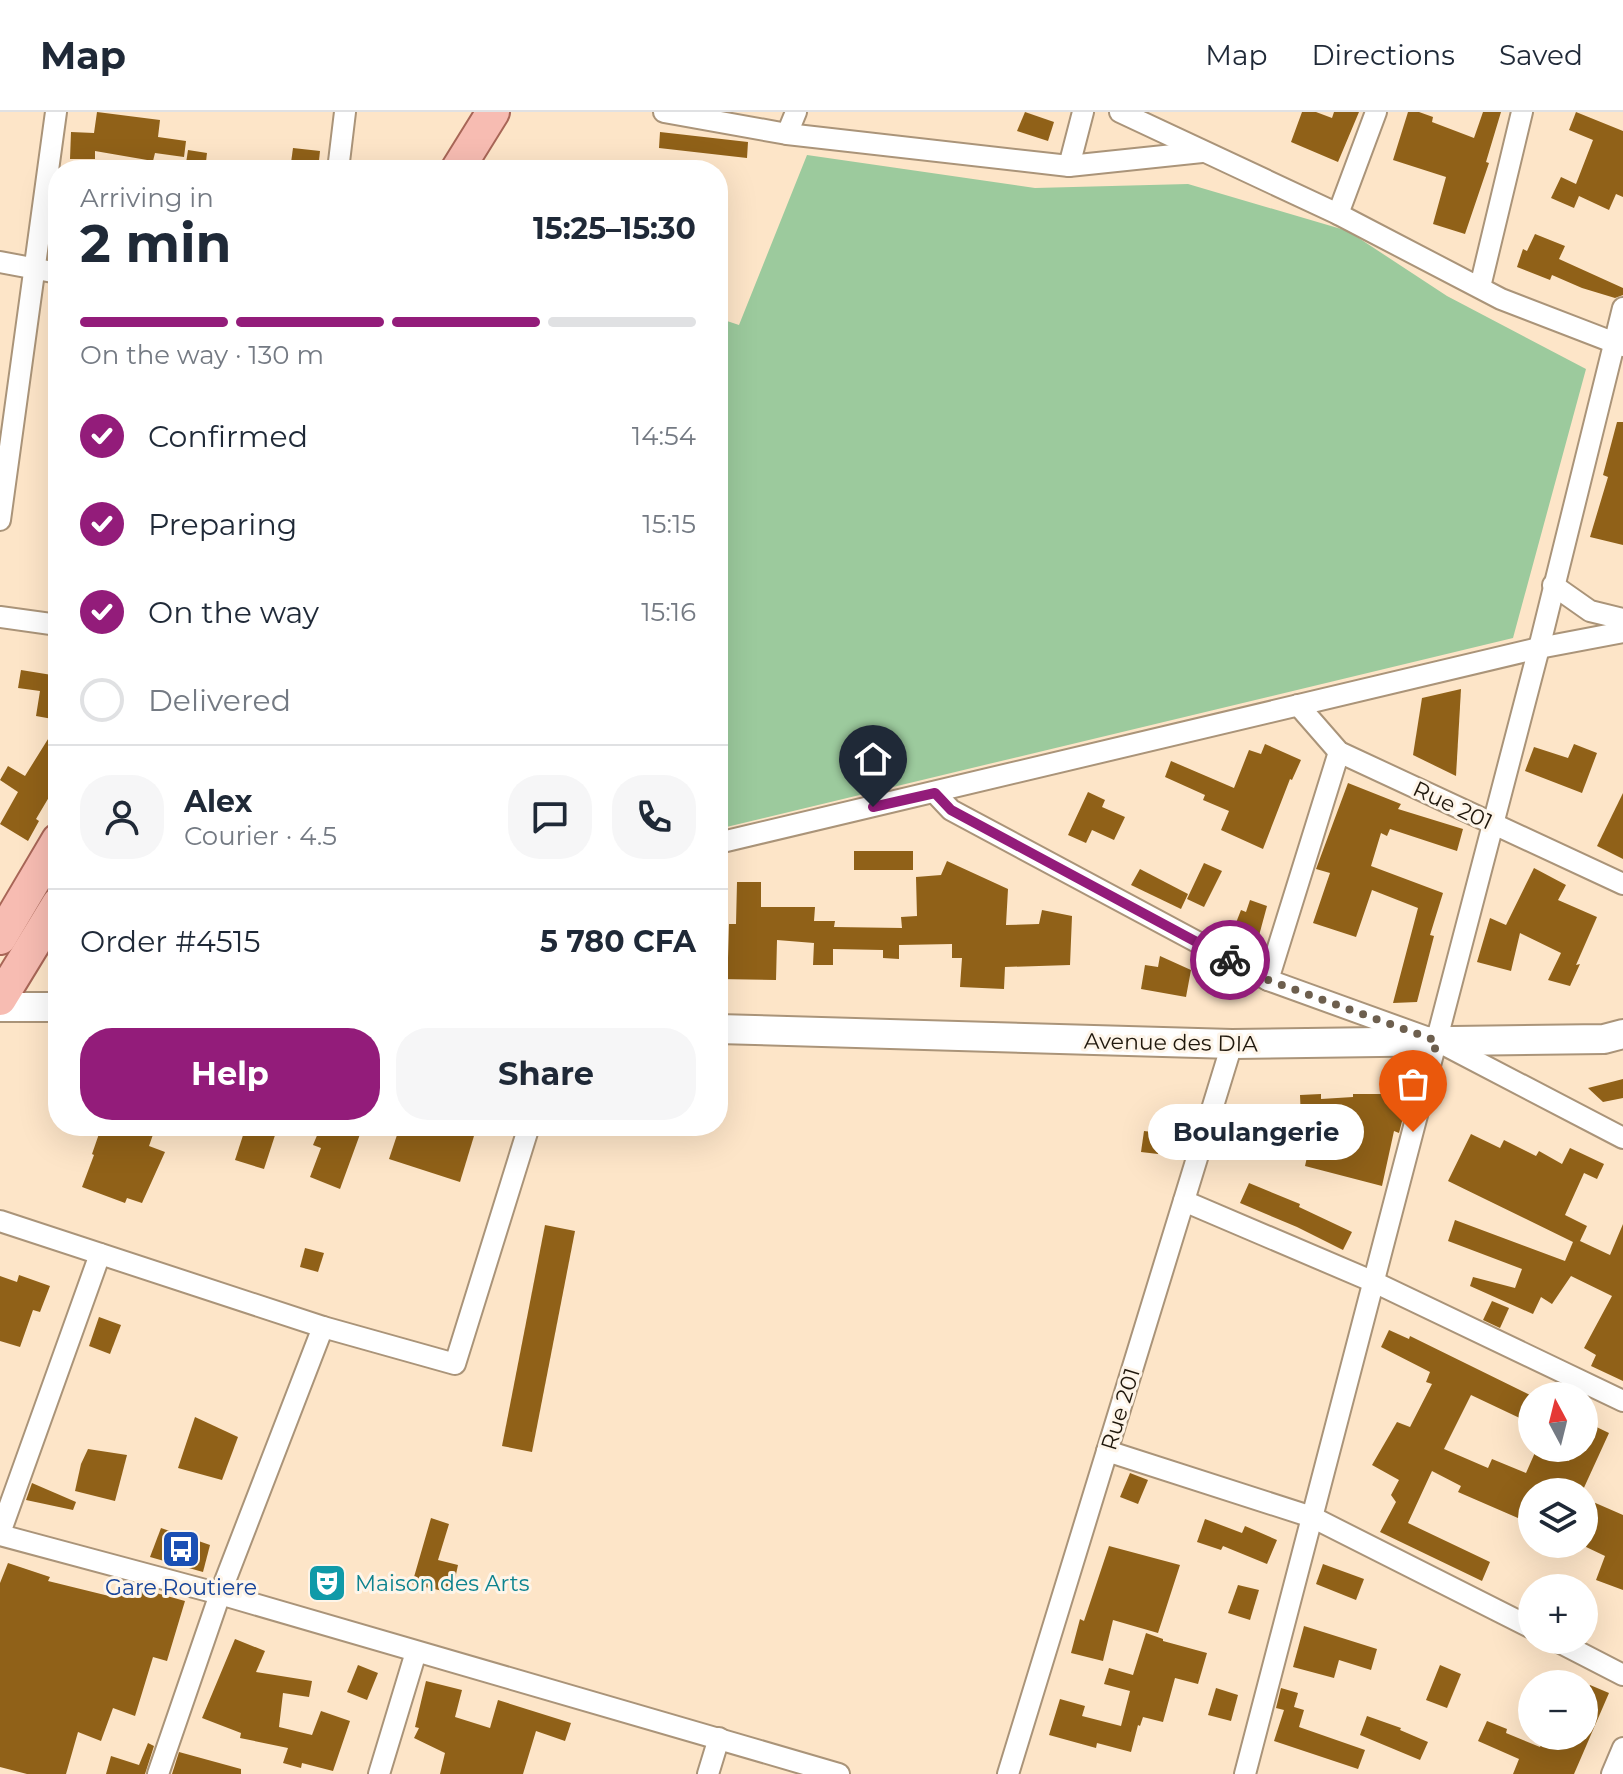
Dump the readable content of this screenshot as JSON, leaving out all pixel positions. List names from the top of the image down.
{
  "streets": {
    "street": ["Rue 201", "Avenue des DIA"]
  },
  "crossings": [
    ["Rue 201", "Avenue des DIA"]
  ],
  "places": {
    "other": ["Boulangerie"],
    "bus stop": ["Gare Routiere"],
    "theatre": ["Maison des Arts"]
  },
  "north": "top",
  "page": {
    "header": "Map",
    "nav": ["Map", "Directions", "Saved"],
    "heading": ["2 min", "Arriving in", "15:25–15:30"],
    "panel": [
      "Alex",
      "Courier · 4.5",
      "Order #4515",
      "5 780 CFA"
    ],
    "bar": "On the way · 130 m",
    "list": [
      ["Confirmed", "14:54"],
      ["Preparing", "15:15"],
      ["On the way", "15:16"],
      "Delivered"
    ],
    "buttons": ["Help", "Share"],
    "bubble": "Boulangerie",
    "map_buttons": ["+", "−"]
  }
}
